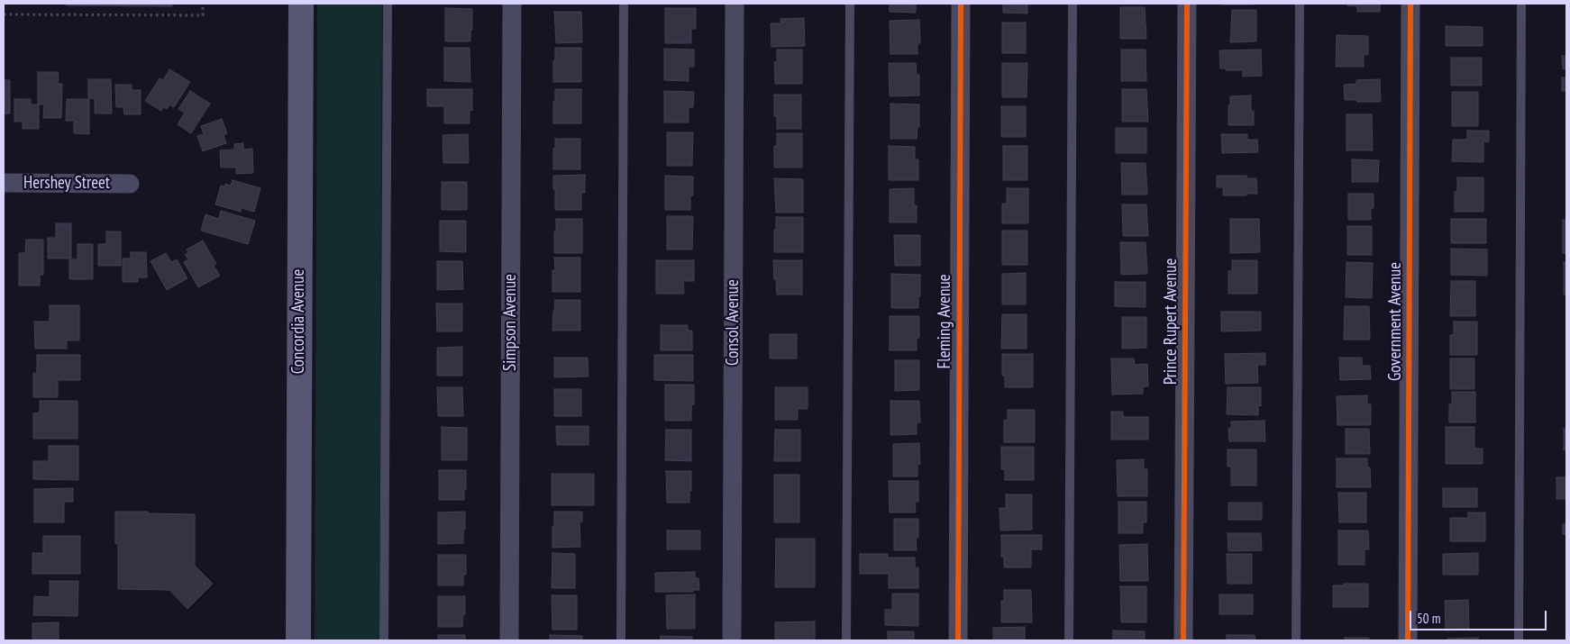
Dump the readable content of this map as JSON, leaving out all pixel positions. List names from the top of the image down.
{
  "streets": {
    "main road": ["Concordia Avenue"],
    "street": [
      "Hershey Street",
      "Fleming Avenue",
      "Prince Rupert Avenue",
      "Government Avenue",
      "Simpson Avenue",
      "Consol Avenue"
    ]
  },
  "scale_bar": "50 m"
}
